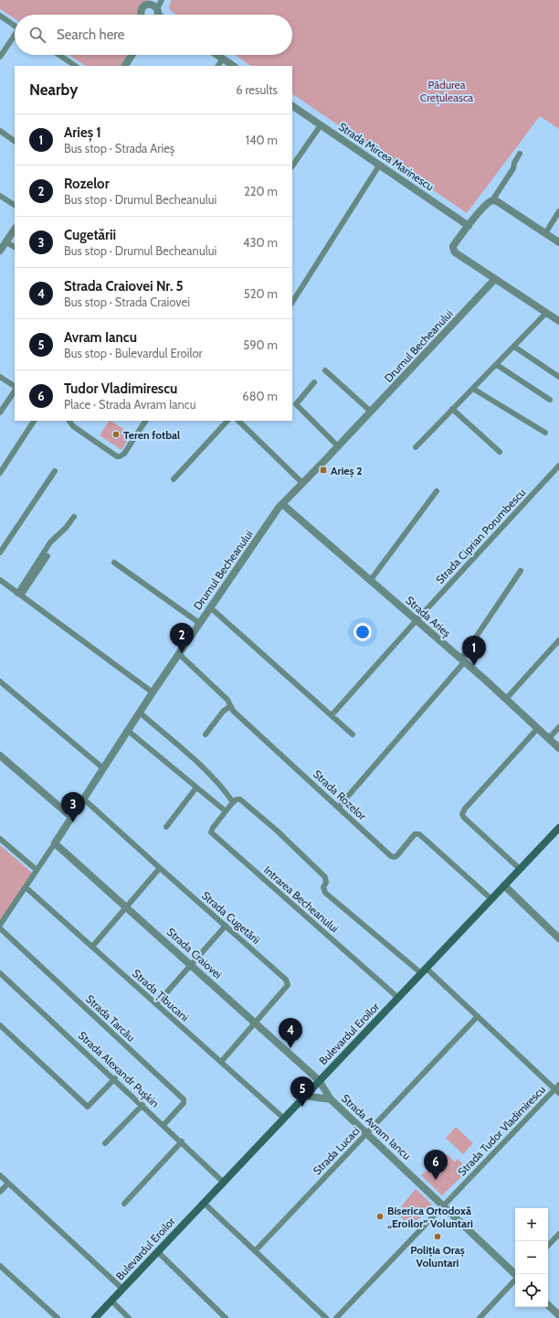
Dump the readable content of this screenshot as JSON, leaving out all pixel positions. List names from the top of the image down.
{
  "streets": {
    "main road": ["Bulevardul Eroilor"],
    "street": [
      "Strada Mircea Marinescu",
      "Drumul Becheanului",
      "Strada Ciprian Porumbescu",
      "Strada Arieș",
      "Strada Rozelor",
      "Intrarea Becheanului",
      "Strada Cugetării",
      "Strada Craiovei",
      "Strada Țibucani",
      "Strada Tarcău",
      "Strada Alexandr Pușkin",
      "Strada Avram Iancu",
      "Strada Tudor Vladimirescu",
      "Strada Lucaci"
    ]
  },
  "crossings": [
    ["Drumul Becheanului", "Strada Arieș"],
    ["Drumul Becheanului", "Strada Rozelor"],
    ["Drumul Becheanului", "Strada Cugetării"],
    ["Drumul Becheanului", "Strada Craiovei"],
    ["Drumul Becheanului", "Strada Țibucani"],
    ["Strada Ciprian Porumbescu", "Strada Arieș"],
    ["Strada Rozelor", "Bulevardul Eroilor"],
    ["Intrarea Becheanului", "Bulevardul Eroilor"],
    ["Strada Cugetării", "Strada Craiovei"],
    ["Strada Cugetării", "Strada Țibucani"],
    ["Strada Craiovei", "Bulevardul Eroilor"],
    ["Strada Craiovei", "Strada Avram Iancu"],
    ["Strada Țibucani", "Bulevardul Eroilor"],
    ["Strada Tarcău", "Strada Alexandr Pușkin"],
    ["Bulevardul Eroilor", "Strada Alexandr Pușkin"],
    ["Bulevardul Eroilor", "Strada Avram Iancu"],
    ["Strada Avram Iancu", "Strada Tudor Vladimirescu"],
    ["Strada Avram Iancu", "Strada Lucaci"]
  ],
  "parks": ["Pădurea Crețuleasca"],
  "places": {
    "other": ["Teren fotbal", "Biserica Ortodoxă „Eroilor” Voluntari", "Poliția Oraș Voluntari"],
    "transit": ["Arieș 2"]
  },
  "page": {
    "search": "Search here",
    "heading": ["Nearby", "6 results"],
    "list": [
      {
        "mark": "1",
        "name": "Arieș 1",
        "note": "Bus stop · Strada Arieș",
        "value": "140 m"
      },
      {
        "mark": "2",
        "name": "Rozelor",
        "note": "Bus stop · Drumul Becheanului",
        "value": "220 m"
      },
      {
        "mark": "3",
        "name": "Cugetării",
        "note": "Bus stop · Drumul Becheanului",
        "value": "430 m"
      },
      {
        "mark": "4",
        "name": "Strada Craiovei Nr. 5",
        "note": "Bus stop · Strada Craiovei",
        "value": "520 m"
      },
      {
        "mark": "5",
        "name": "Avram Iancu",
        "note": "Bus stop · Bulevardul Eroilor",
        "value": "590 m"
      },
      {
        "mark": "6",
        "name": "Tudor Vladimirescu",
        "note": "Place · Strada Avram Iancu",
        "value": "680 m"
      }
    ],
    "pins": [
      "2",
      "1",
      "3",
      "4",
      "5",
      "6"
    ],
    "map_buttons": ["+", "−"]
  }
}
